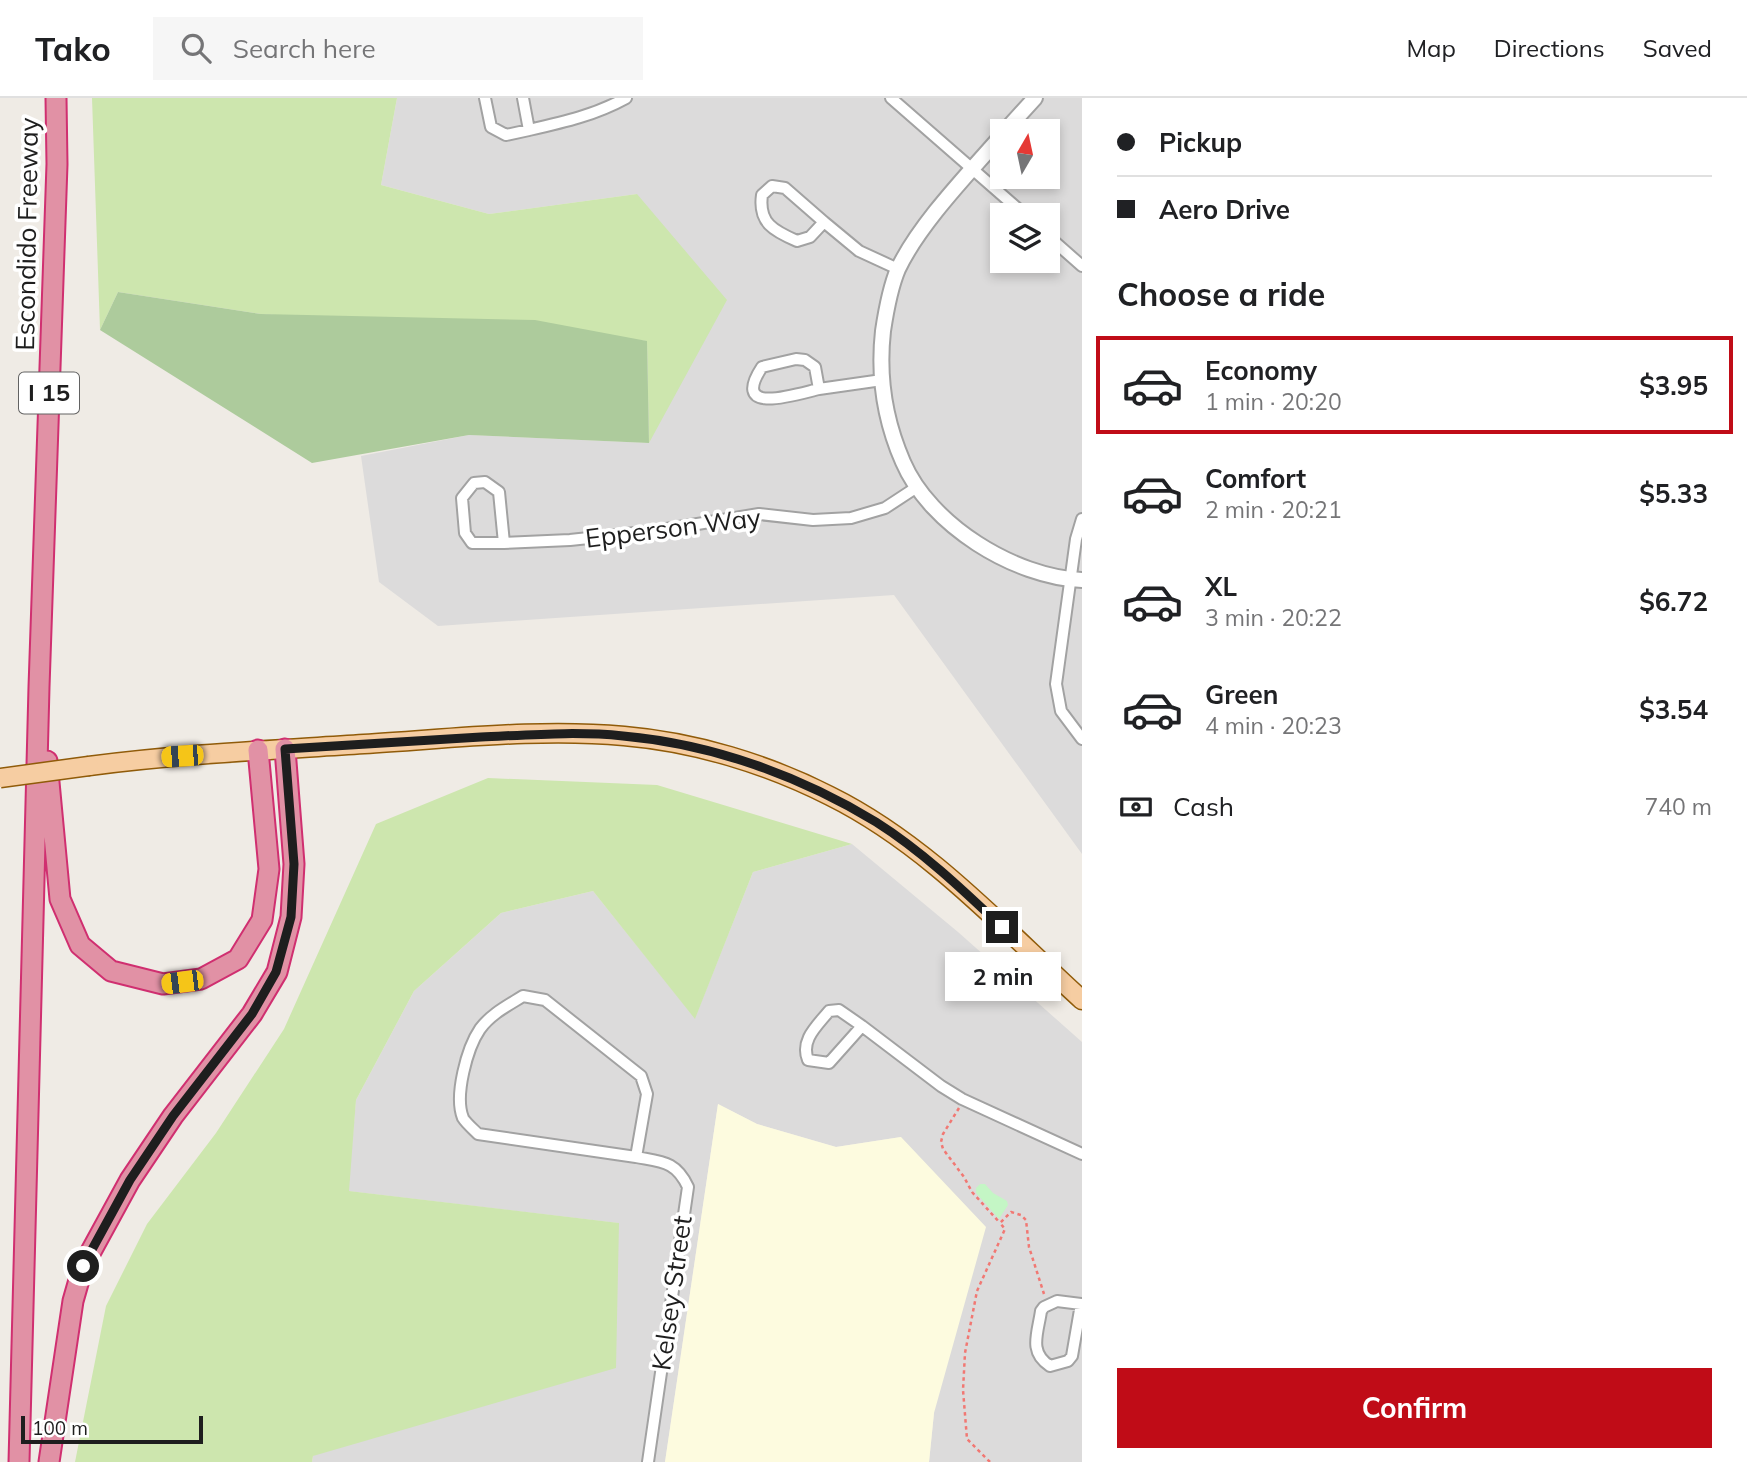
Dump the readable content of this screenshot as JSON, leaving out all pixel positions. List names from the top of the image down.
{
  "streets": {
    "highway": ["Escondido Freeway", "I 15"],
    "street": ["Epperson Way", "Kelsey Street"]
  },
  "scale_bar": "100 m",
  "north": "top",
  "page": {
    "header": "Tako",
    "search": "Search here",
    "nav": ["Map", "Directions", "Saved"],
    "banner": ["Pickup", "Aero Drive"],
    "heading": "Choose a ride",
    "list": [
      {
        "name": "Economy",
        "note": "1 min · 20:20",
        "value": "$3.95"
      },
      {
        "name": "Comfort",
        "note": "2 min · 20:21",
        "value": "$5.33"
      },
      {
        "name": "XL",
        "note": "3 min · 20:22",
        "value": "$6.72"
      },
      {
        "name": "Green",
        "note": "4 min · 20:23",
        "value": "$3.54"
      }
    ],
    "pay": ["Cash", "740 m"],
    "bubble": "2 min",
    "buttons": "Confirm",
    "scale": "100 m"
  }
}
